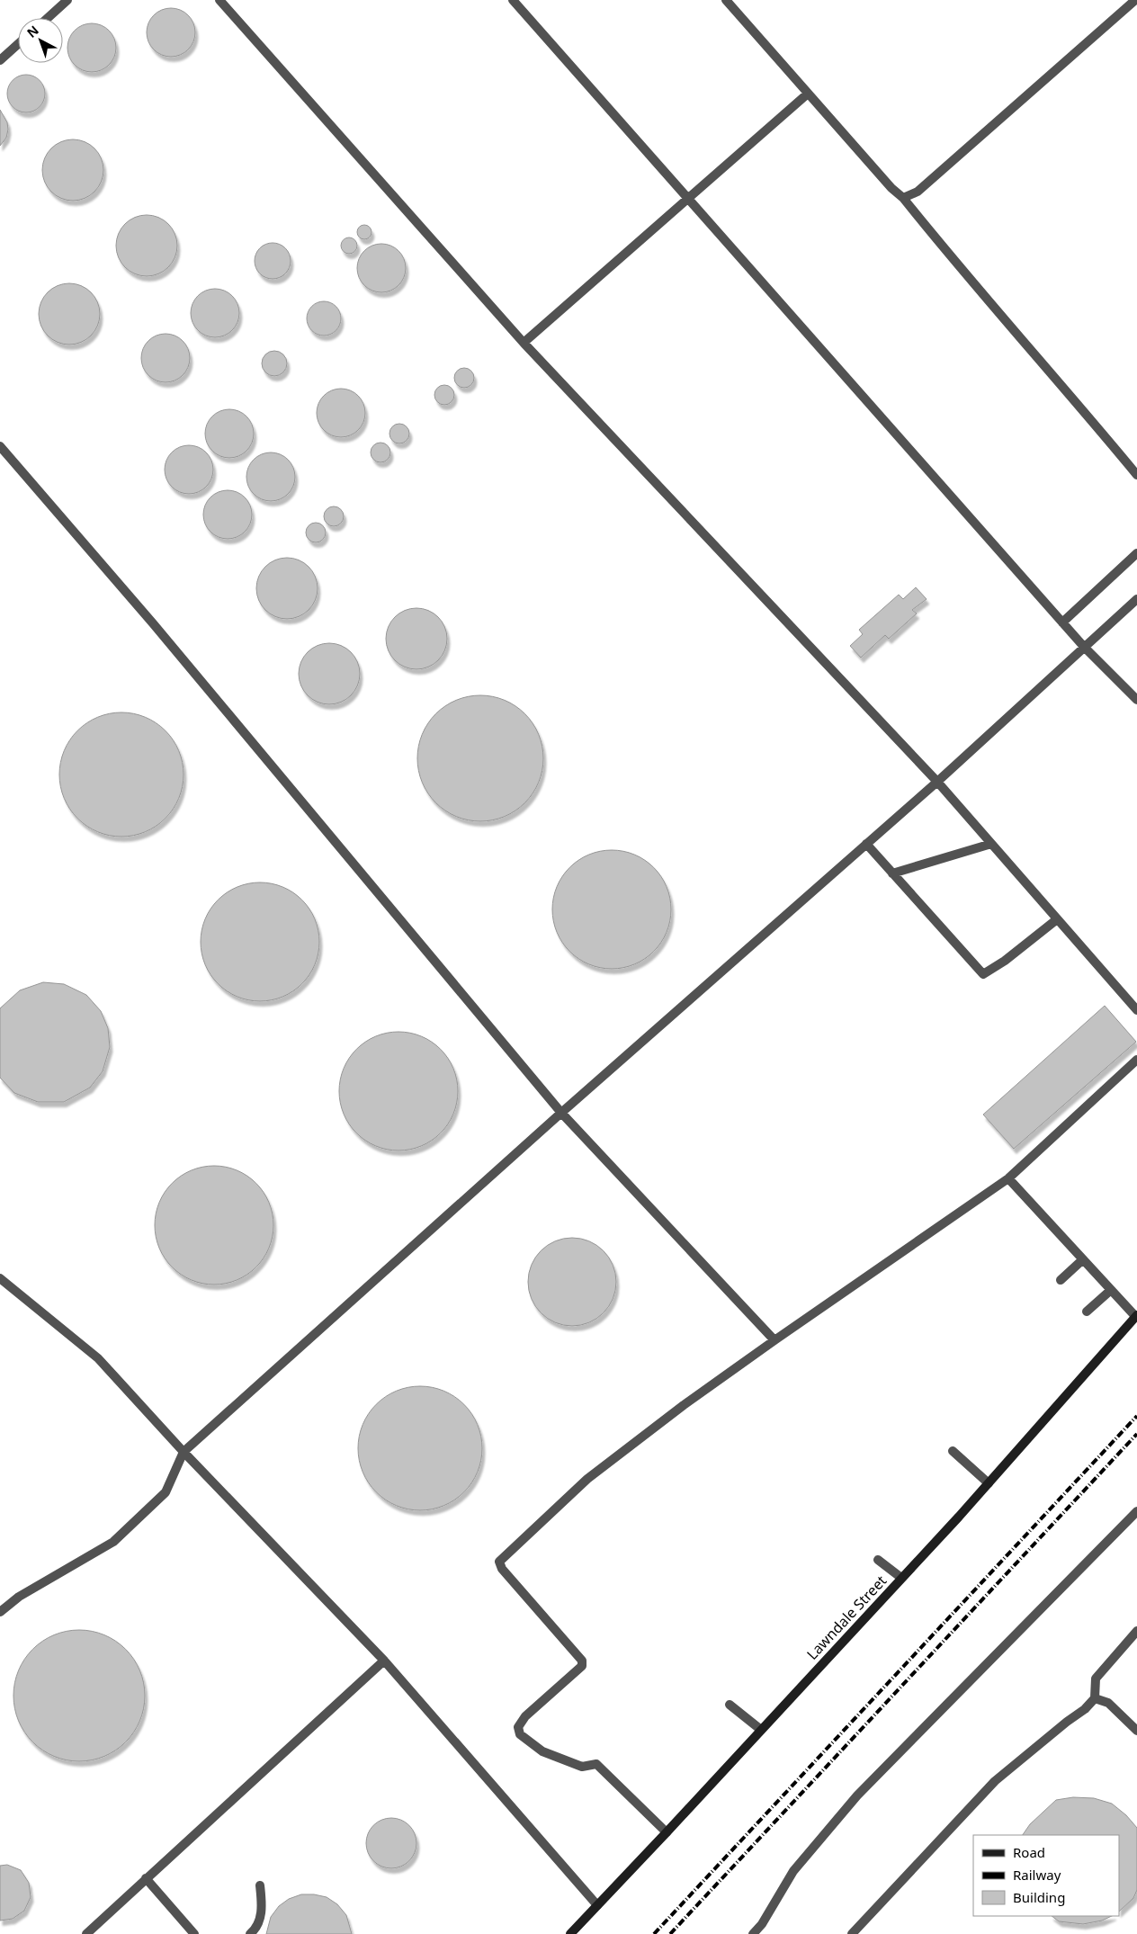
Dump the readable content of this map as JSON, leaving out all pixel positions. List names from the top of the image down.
{
  "streets": {
    "main road": ["Lawndale Street"]
  },
  "legend": ["Road", "Railway", "Building"],
  "north": "top left"
}
